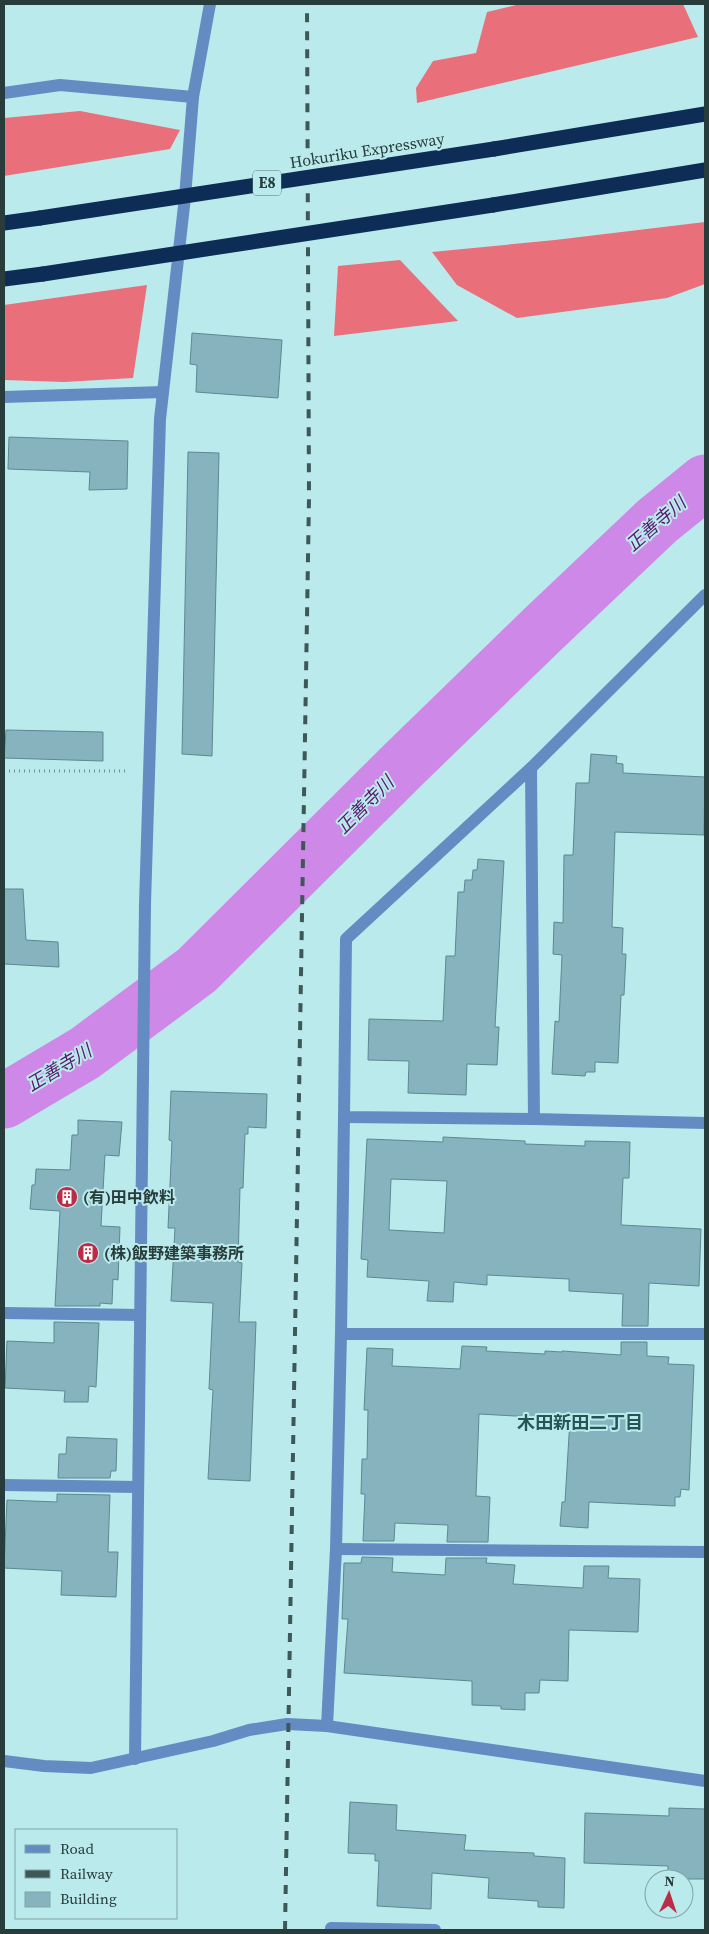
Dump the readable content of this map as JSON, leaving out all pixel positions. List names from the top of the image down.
{
  "streets": {
    "highway": ["Hokuriku Expressway", "E8"]
  },
  "districts": ["木田新田二丁目"],
  "water": ["正善寺川"],
  "places": {
    "building": ["(有)田中飲料", "(株)飯野建築事務所"]
  },
  "legend": ["Road", "Railway", "Building"],
  "north": "top"
}
